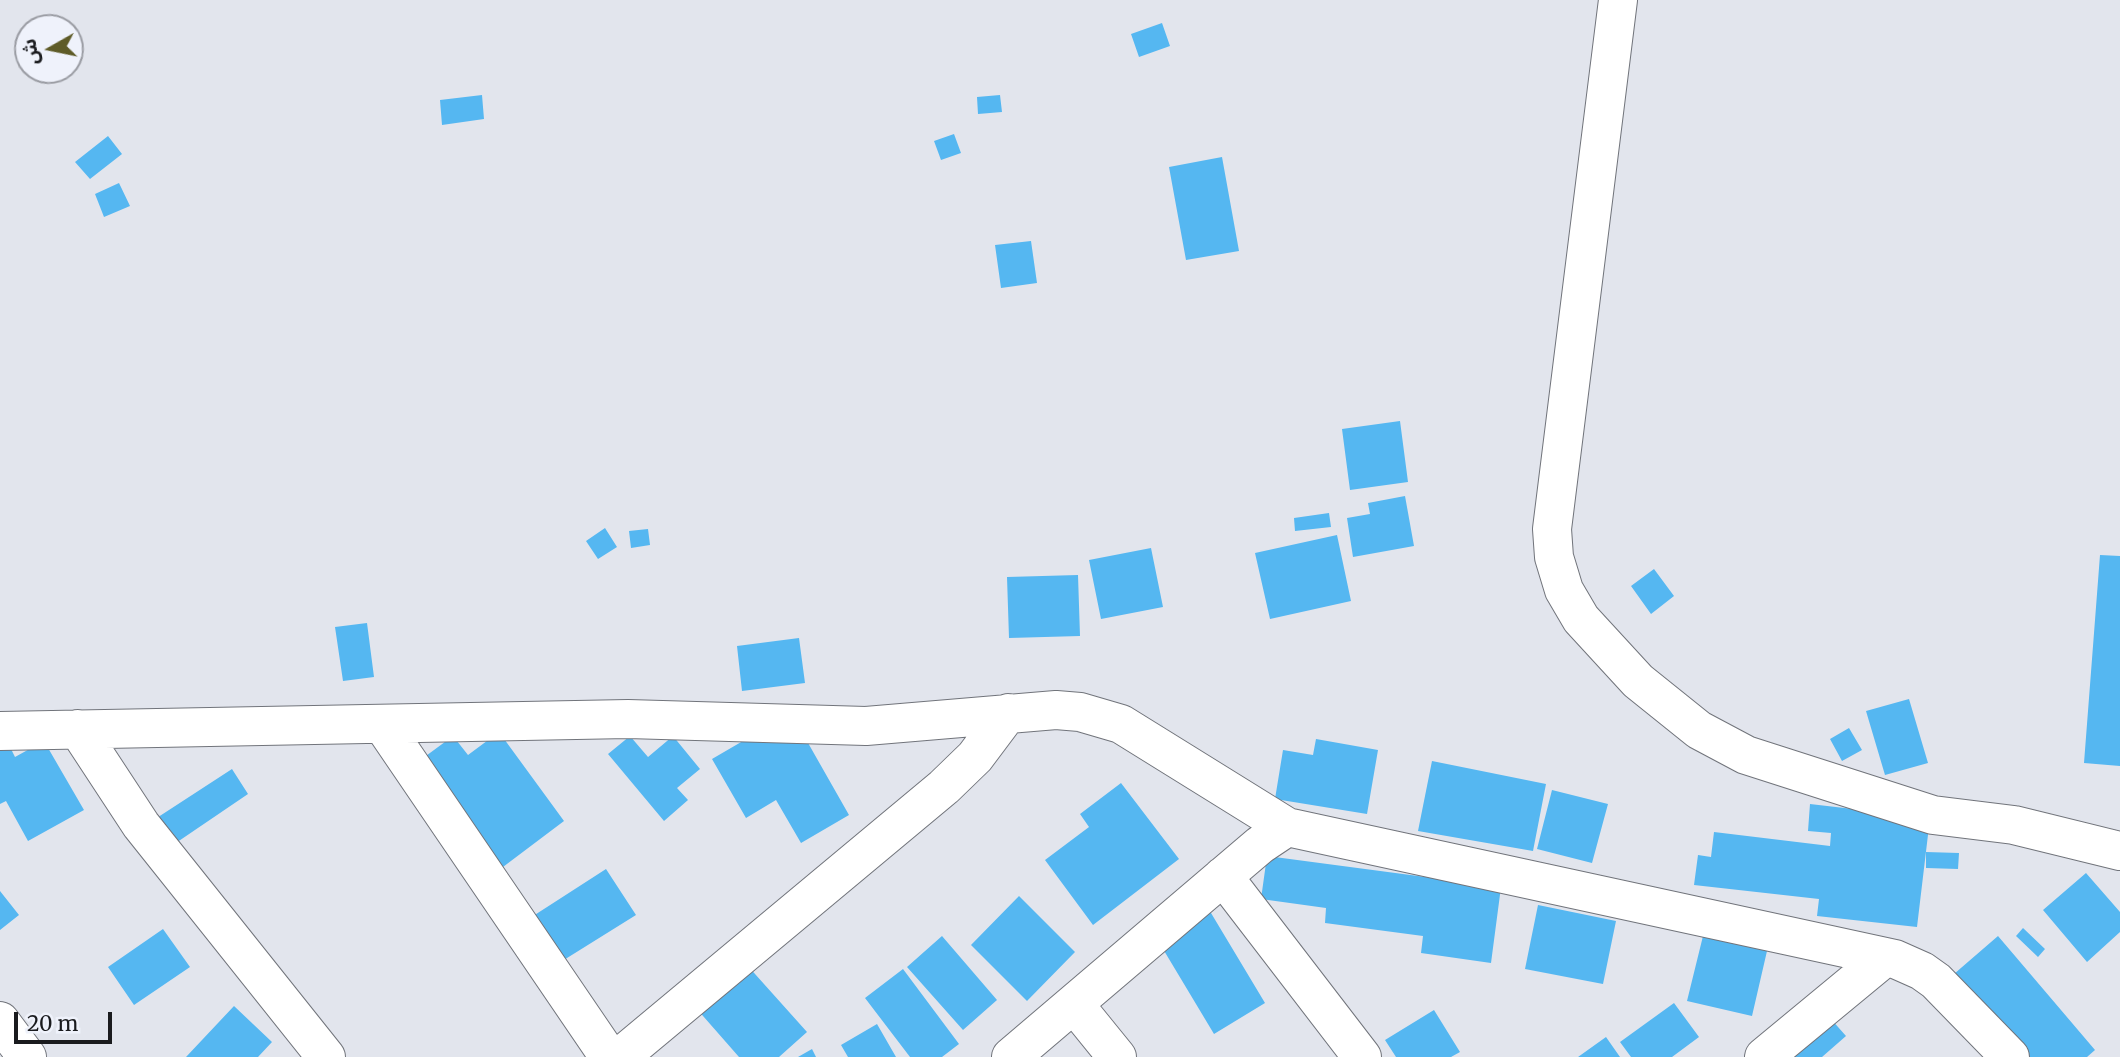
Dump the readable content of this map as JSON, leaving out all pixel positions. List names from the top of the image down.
{
  "scale_bar": "20 m",
  "north": "left"
}
